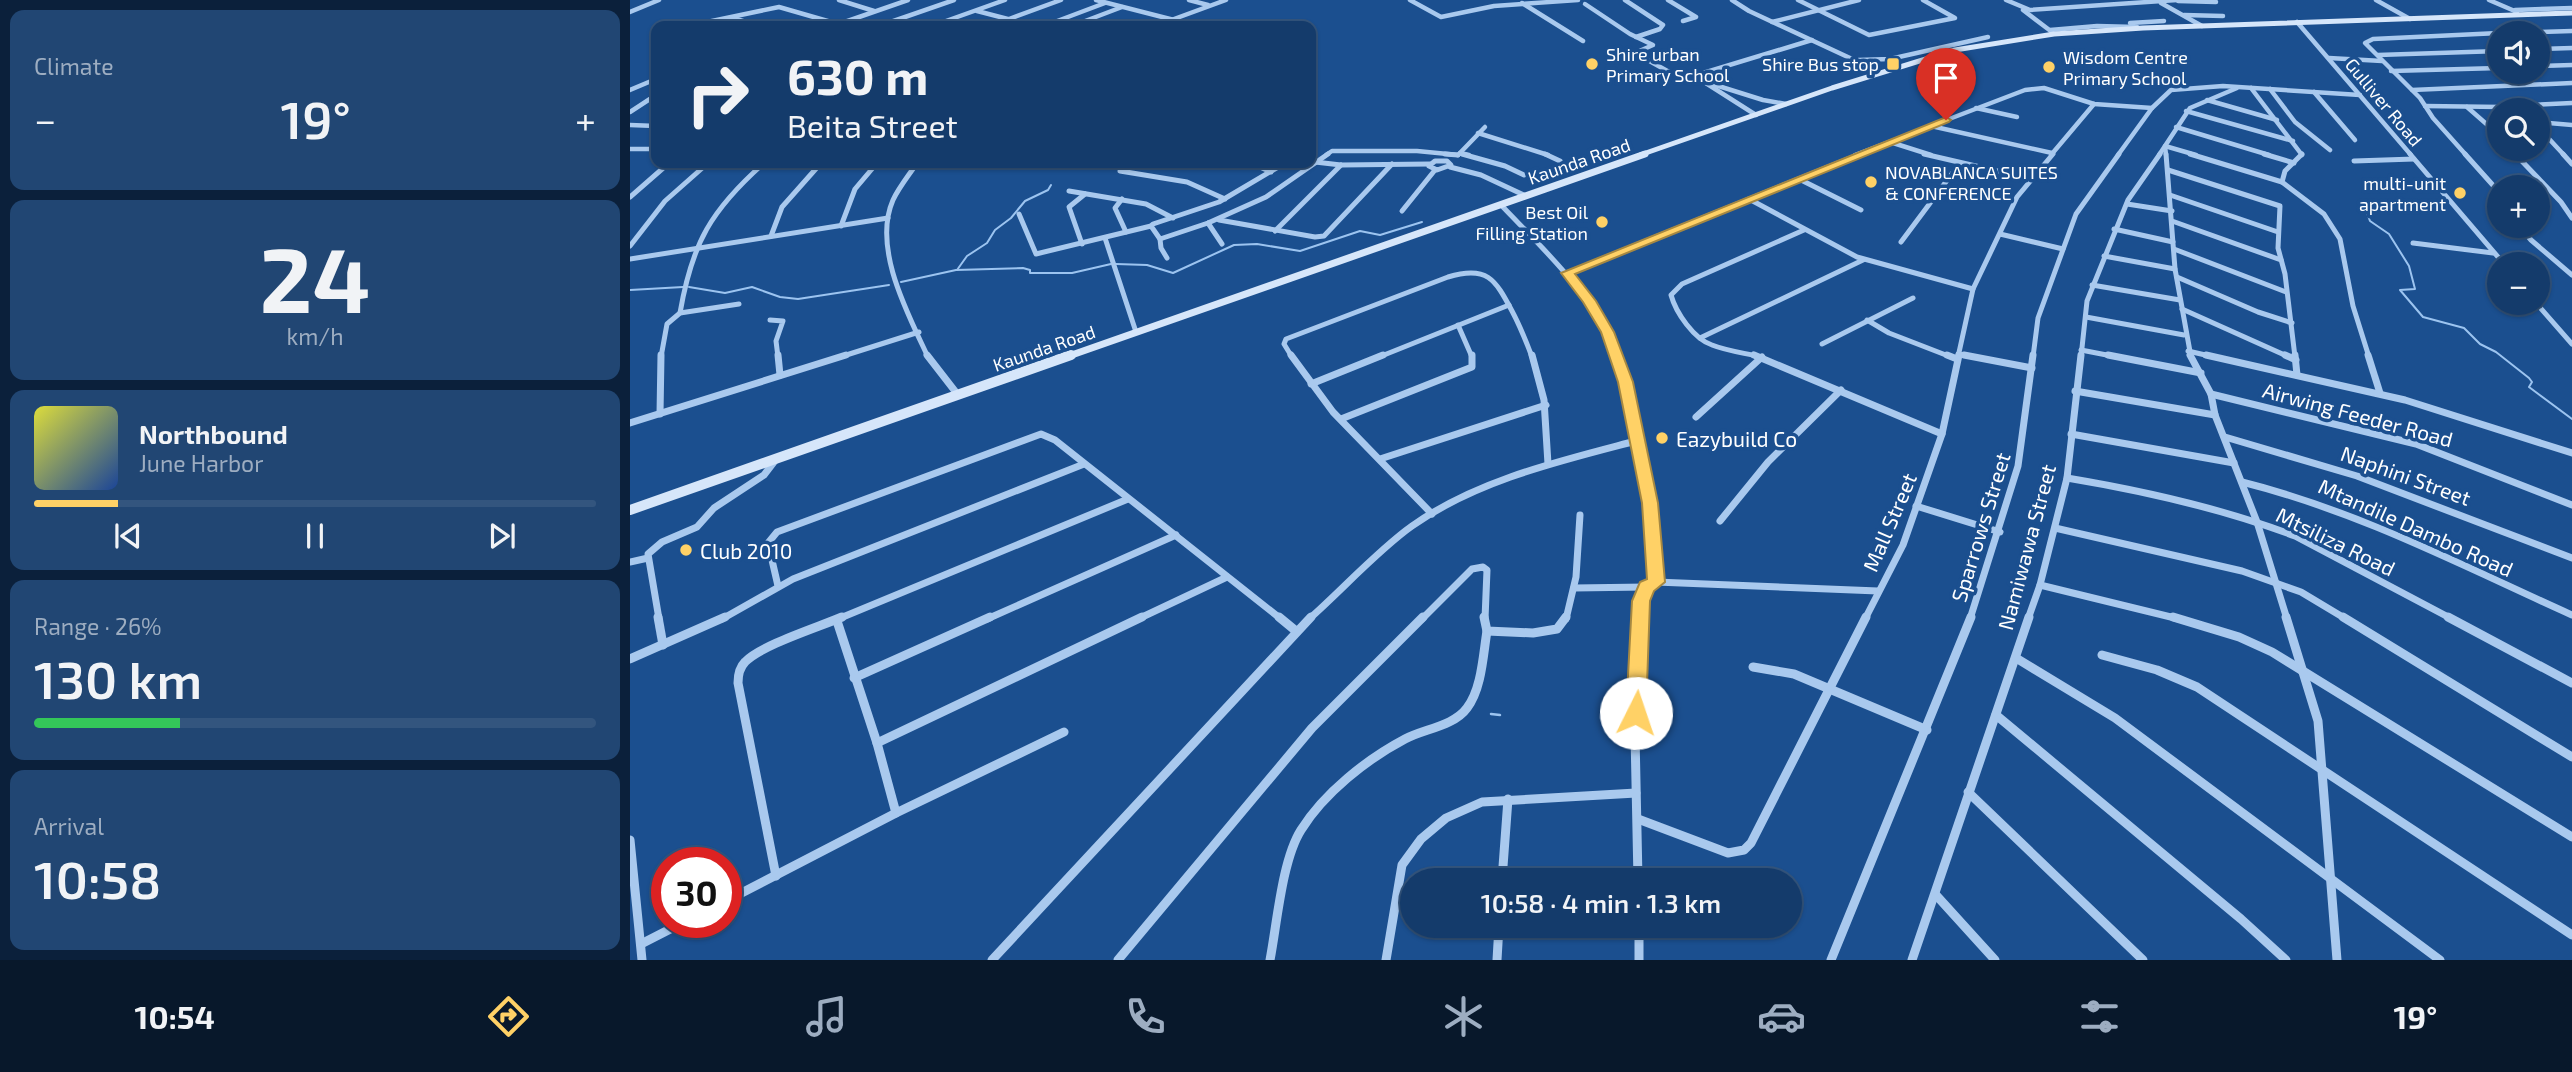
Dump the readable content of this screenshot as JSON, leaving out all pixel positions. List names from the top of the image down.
{
  "streets": {
    "main road": ["Kaunda Road"],
    "street": [
      "Gulliver Road",
      "Airwing Feeder Road",
      "Naphini Street",
      "Mall Street",
      "Sparrows Street",
      "Mtandile Dambo Road",
      "Mtsiliza Road",
      "Namiwawa Street"
    ]
  },
  "crossings": [
    ["Gulliver Road", "Kaunda Road"],
    ["Gulliver Road", "Sparrows Street"],
    ["Mtsiliza Road", "Namiwawa Street"]
  ],
  "places": {
    "other": [
      "Shire urban Primary School",
      "Wisdom Centre Primary School",
      "NOVABLANCA SUITES & CONFERENCE",
      "multi-unit apartment",
      "Best Oil Filling Station",
      "Eazybuild Co",
      "Club 2010"
    ],
    "transit": ["Shire Bus stop"]
  },
  "page": {
    "tile": [
      "Climate",
      ["24", "km/h"],
      ["Range · 26%", "130 km"],
      ["Arrival", "10:58"]
    ],
    "map_buttons": ["+", "−"],
    "turn": ["630 m", "Beita Street"],
    "heat": ["−", "19°", "+"],
    "song": ["Northbound", "June Harbor"],
    "limit": "30",
    "trip": "10:58 · 4 min · 1.3 km",
    "tabs": ["10:54", "19°"]
  }
}
